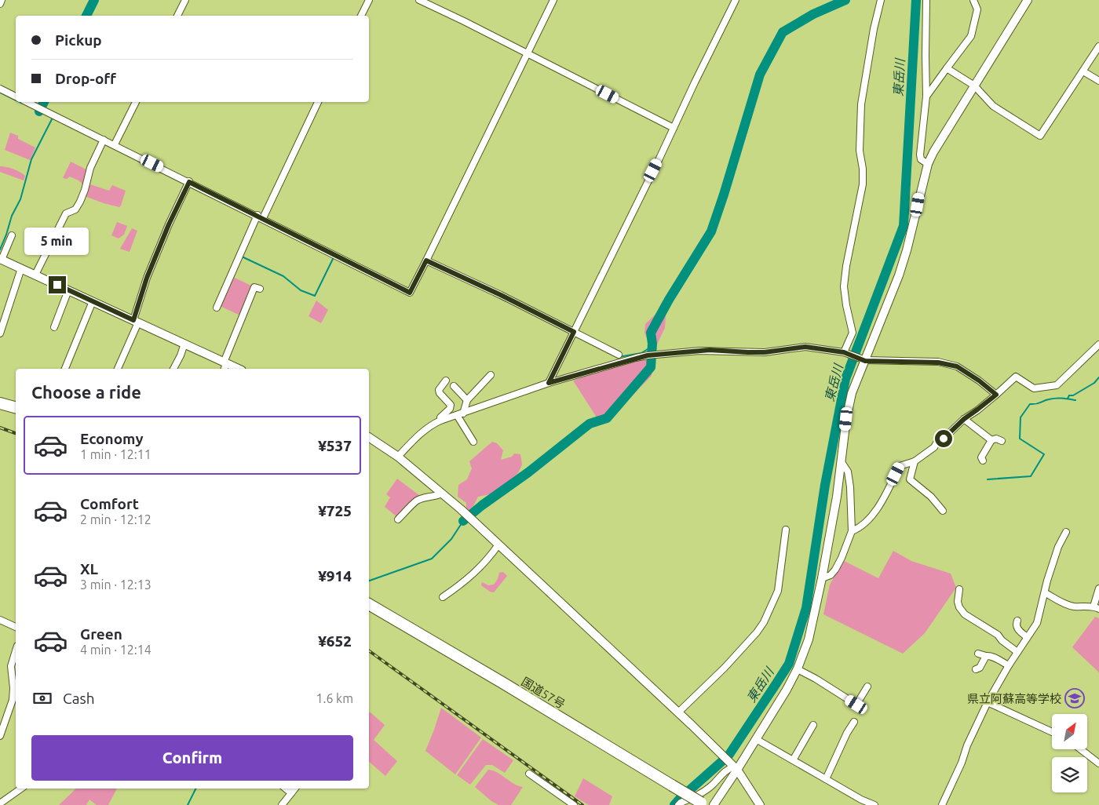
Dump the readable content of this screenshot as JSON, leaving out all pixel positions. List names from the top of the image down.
{
  "streets": {
    "highway": ["国道57号"]
  },
  "water": ["東岳川"],
  "places": {
    "school or university": ["県立阿蘇高等学校"]
  },
  "north": "top right",
  "page": {
    "banner": ["Pickup", "Drop-off"],
    "bubble": "5 min",
    "heading": "Choose a ride",
    "list": [
      {
        "name": "Economy",
        "note": "1 min · 12:11",
        "value": "¥537"
      },
      {
        "name": "Comfort",
        "note": "2 min · 12:12",
        "value": "¥725"
      },
      {
        "name": "XL",
        "note": "3 min · 12:13",
        "value": "¥914"
      },
      {
        "name": "Green",
        "note": "4 min · 12:14",
        "value": "¥652"
      }
    ],
    "pay": ["Cash", "1.6 km"],
    "buttons": "Confirm"
  }
}
